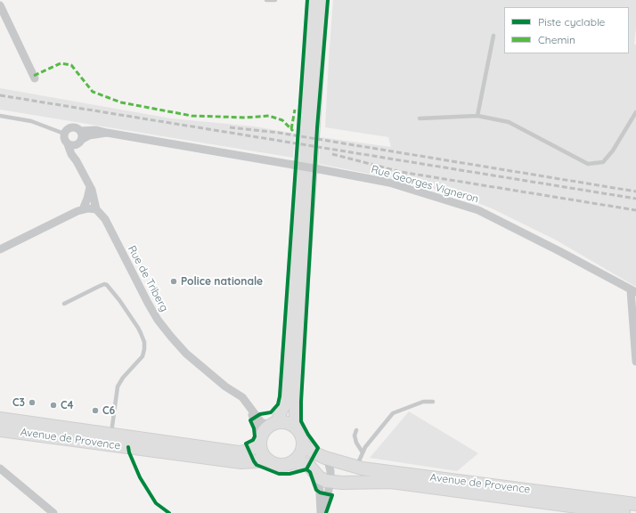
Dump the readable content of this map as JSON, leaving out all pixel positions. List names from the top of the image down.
{
  "streets": {
    "main road": ["Avenue de Provence"],
    "street": ["Rue Georges Vigneron", "Rue de Triberg"]
  },
  "crossings": [
    ["Rue Georges Vigneron", "Rue de Triberg"],
    ["Rue de Triberg", "Avenue de Provence"]
  ],
  "places": [
    "Police nationale",
    "C3",
    "C4",
    "C6"
  ],
  "legend": ["Piste cyclable", "Chemin"]
}
